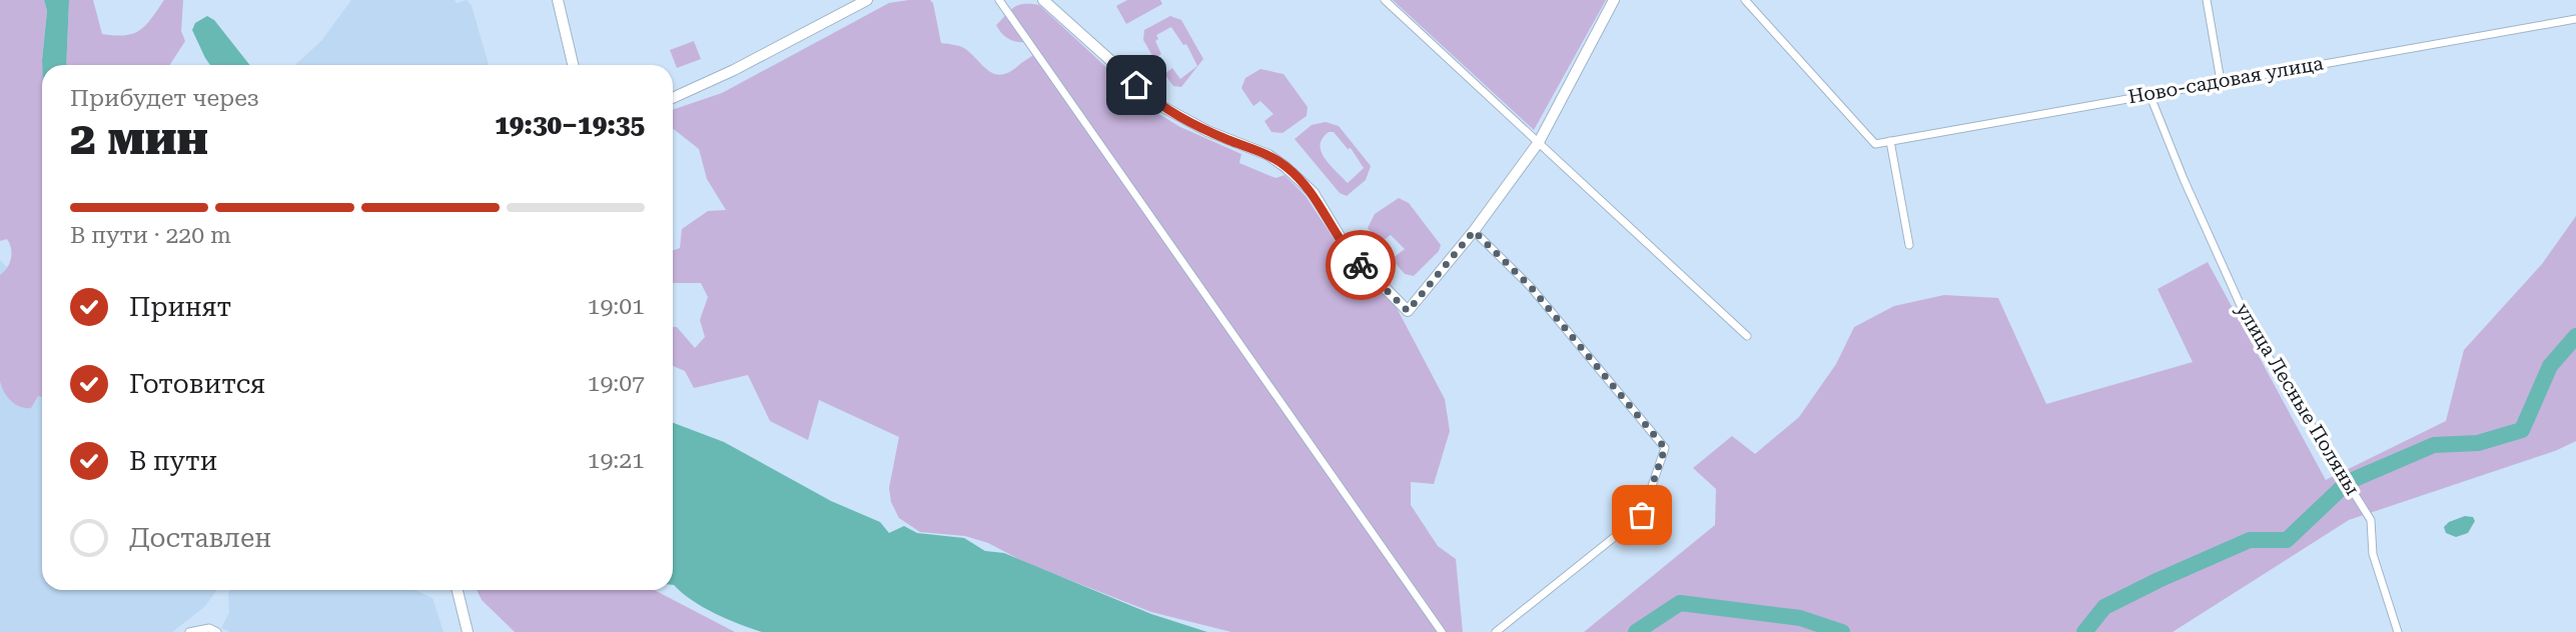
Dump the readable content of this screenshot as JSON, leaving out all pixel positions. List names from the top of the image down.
{
  "streets": {
    "street": ["Ново-садовая улица", "улица Лесные Поляны"]
  },
  "crossings": [
    ["Ново-садовая улица", "улица Лесные Поляны"]
  ],
  "page": {
    "heading": ["2 мин", "Прибудет через", "19:30–19:35"],
    "bar": "В пути · 220 m",
    "list": [
      ["Принят", "19:01"],
      ["Готовится", "19:07"],
      ["В пути", "19:21"],
      "Доставлен"
    ]
  }
}
